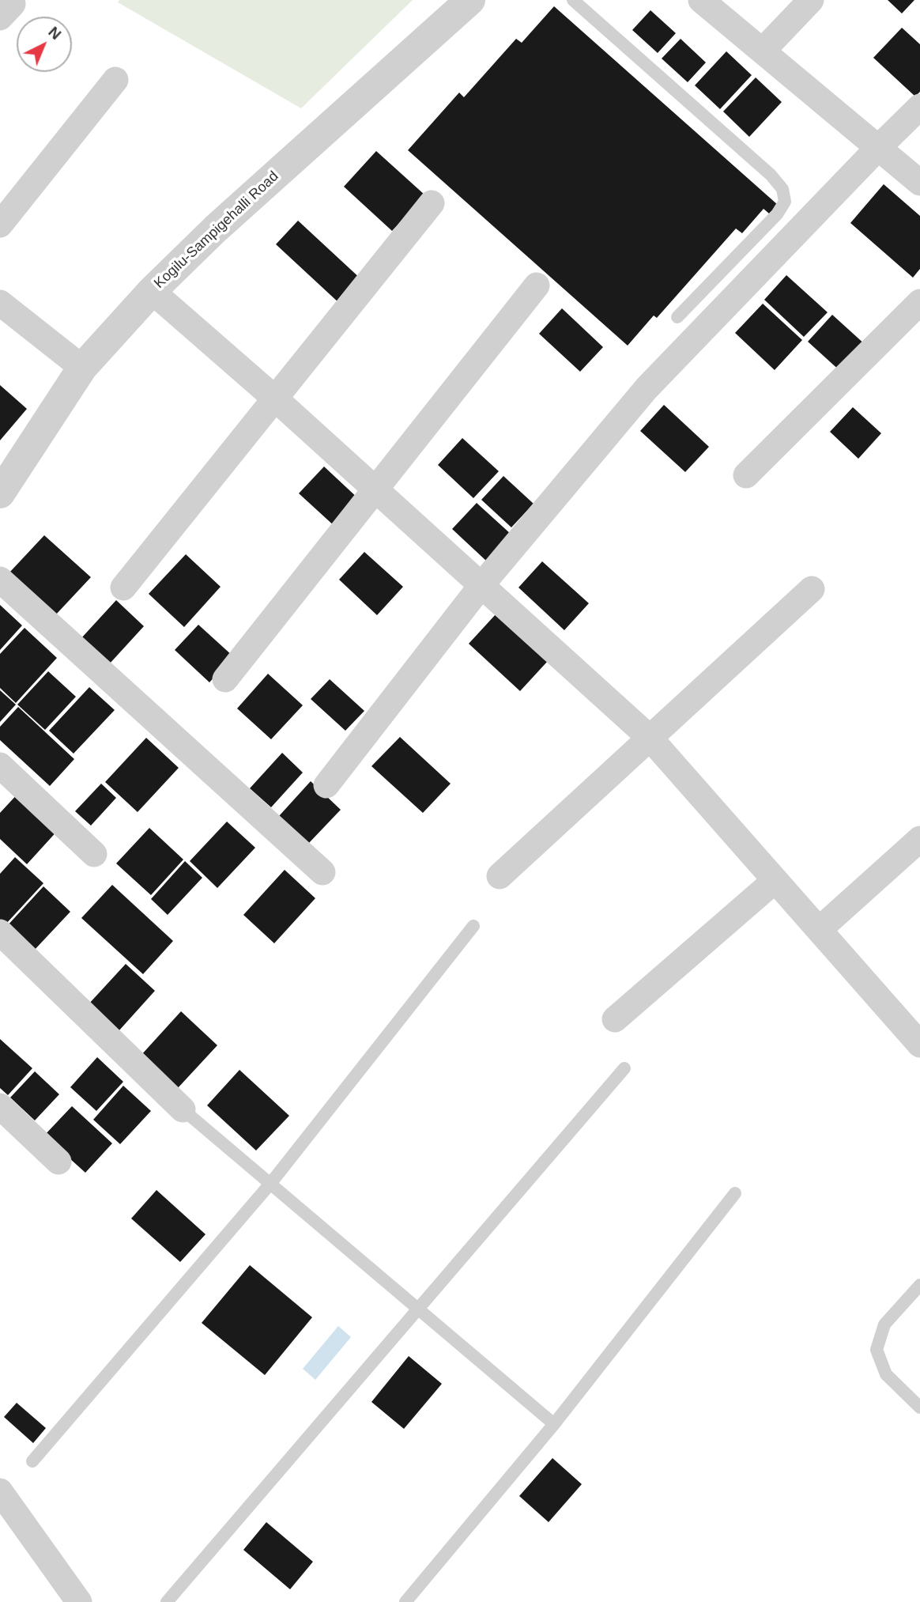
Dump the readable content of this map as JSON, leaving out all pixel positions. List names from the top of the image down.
{
  "streets": {
    "street": ["Kogilu-Sampigehalli Road"]
  },
  "north": "top right"
}
